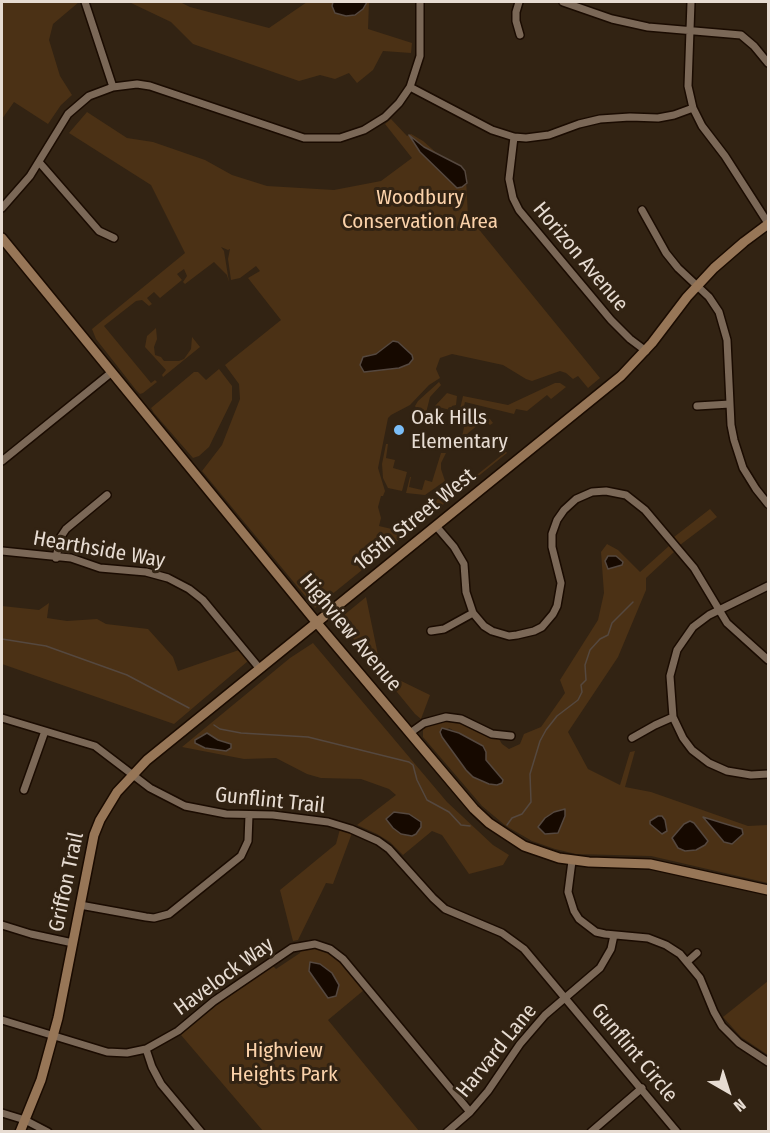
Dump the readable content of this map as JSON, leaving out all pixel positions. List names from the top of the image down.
{
  "streets": {
    "street": [
      "Horizon Avenue",
      "165th Street West",
      "Hearthside Way",
      "Highview Avenue",
      "Gunflint Trail",
      "Griffon Trail",
      "Havelock Way",
      "Harvard Lane",
      "Gunflint Circle"
    ]
  },
  "crossings": [
    ["Horizon Avenue", "165th Street West"],
    ["165th Street West", "Highview Avenue"],
    ["165th Street West", "Griffon Trail"],
    ["Hearthside Way", "Griffon Trail"],
    ["Highview Avenue", "Griffon Trail"],
    ["Gunflint Trail", "Griffon Trail"],
    ["Gunflint Trail", "Harvard Lane"],
    ["Gunflint Trail", "Gunflint Circle"],
    ["Griffon Trail", "Havelock Way"],
    ["Havelock Way", "Harvard Lane"],
    ["Harvard Lane", "Gunflint Circle"]
  ],
  "parks": ["Woodbury Conservation Area", "Highview Heights Park"],
  "places": ["Oak Hills Elementary"],
  "north": "bottom right"
}
